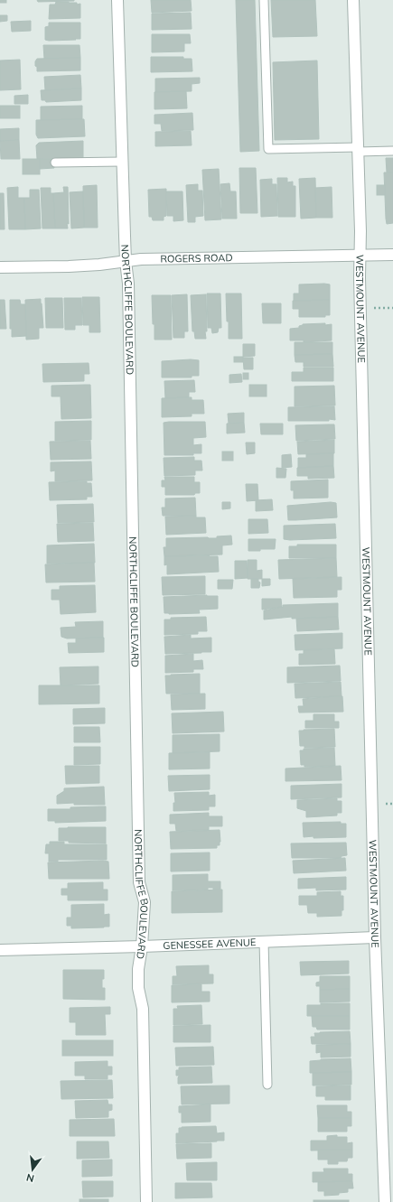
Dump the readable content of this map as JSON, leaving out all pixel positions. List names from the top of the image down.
{
  "streets": {
    "street": [
      "ROGERS ROAD",
      "NORTHCLIFFE BOULEVARD",
      "WESTMOUNT AVENUE",
      "GENESSEE AVENUE"
    ]
  },
  "crossings": [
    ["ROGERS ROAD", "NORTHCLIFFE BOULEVARD"],
    ["ROGERS ROAD", "WESTMOUNT AVENUE"],
    ["NORTHCLIFFE BOULEVARD", "GENESSEE AVENUE"],
    ["WESTMOUNT AVENUE", "GENESSEE AVENUE"]
  ],
  "north": "bottom"
}
